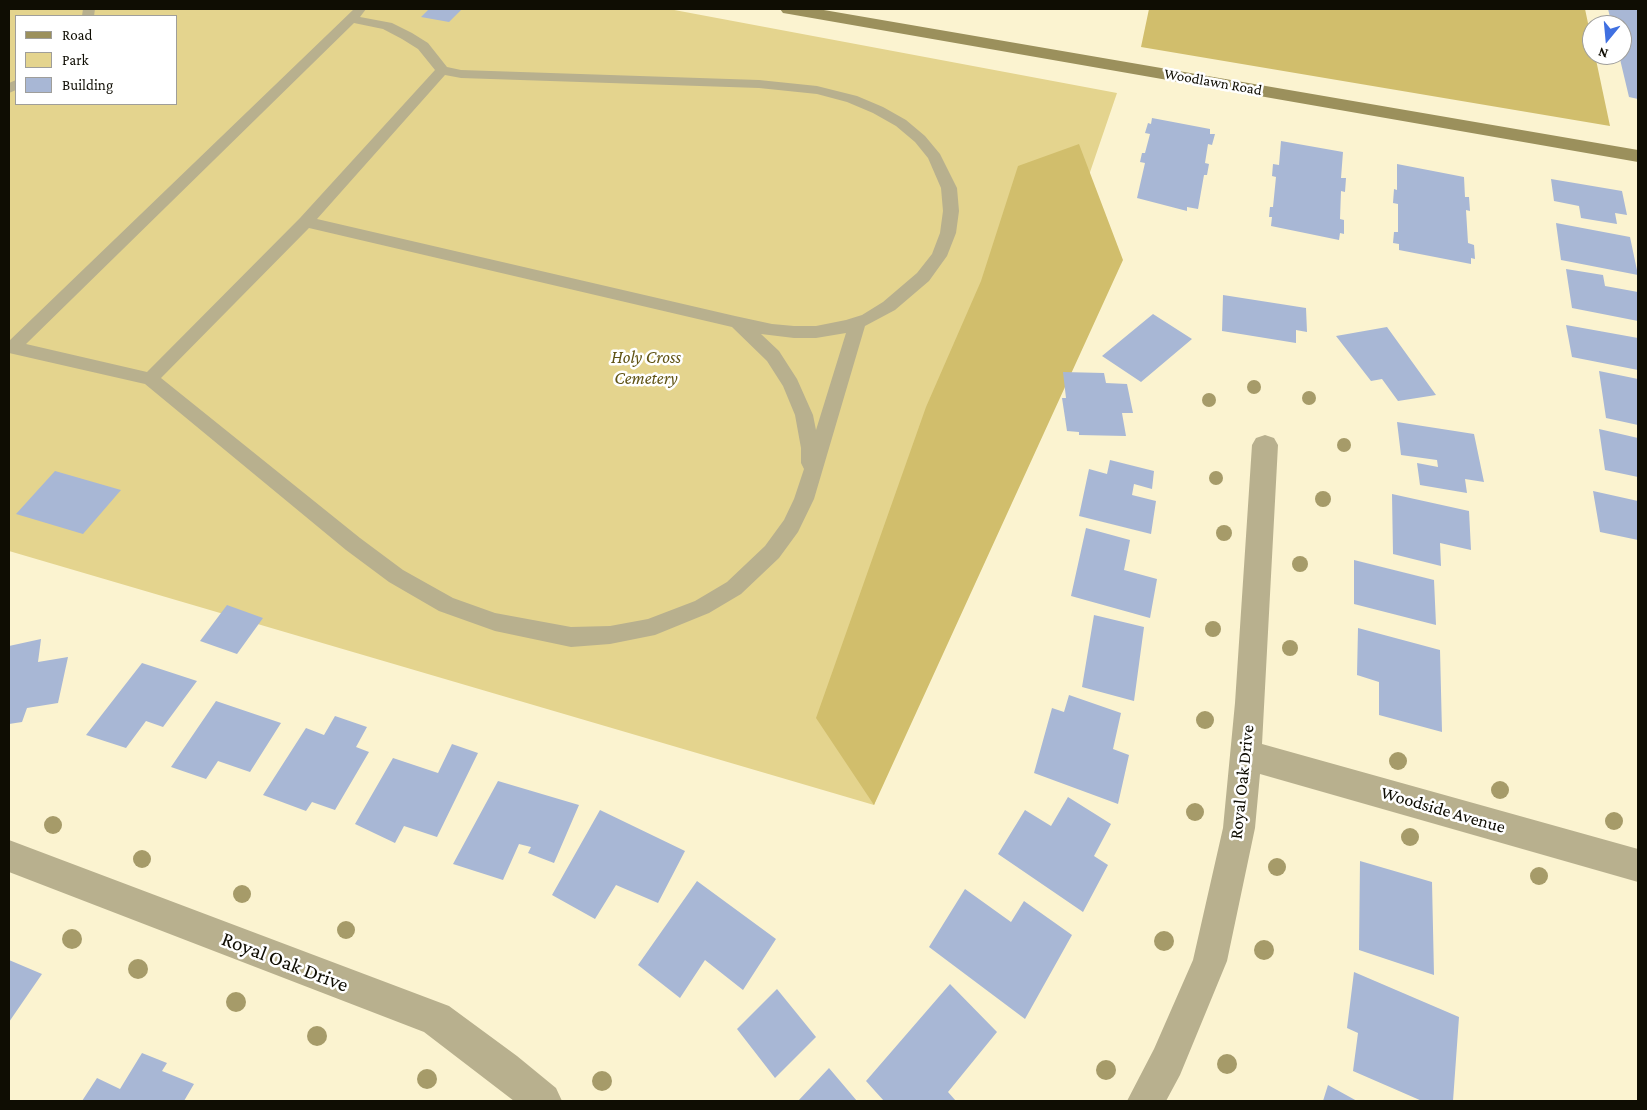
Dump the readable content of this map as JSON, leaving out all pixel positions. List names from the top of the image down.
{
  "streets": {
    "main road": ["Woodlawn Road"],
    "street": ["Royal Oak Drive", "Woodside Avenue"]
  },
  "crossings": [
    ["Royal Oak Drive", "Woodside Avenue"]
  ],
  "parks": ["Holy Cross Cemetery"],
  "legend": ["Road", "Park", "Building"],
  "north": "bottom"
}
